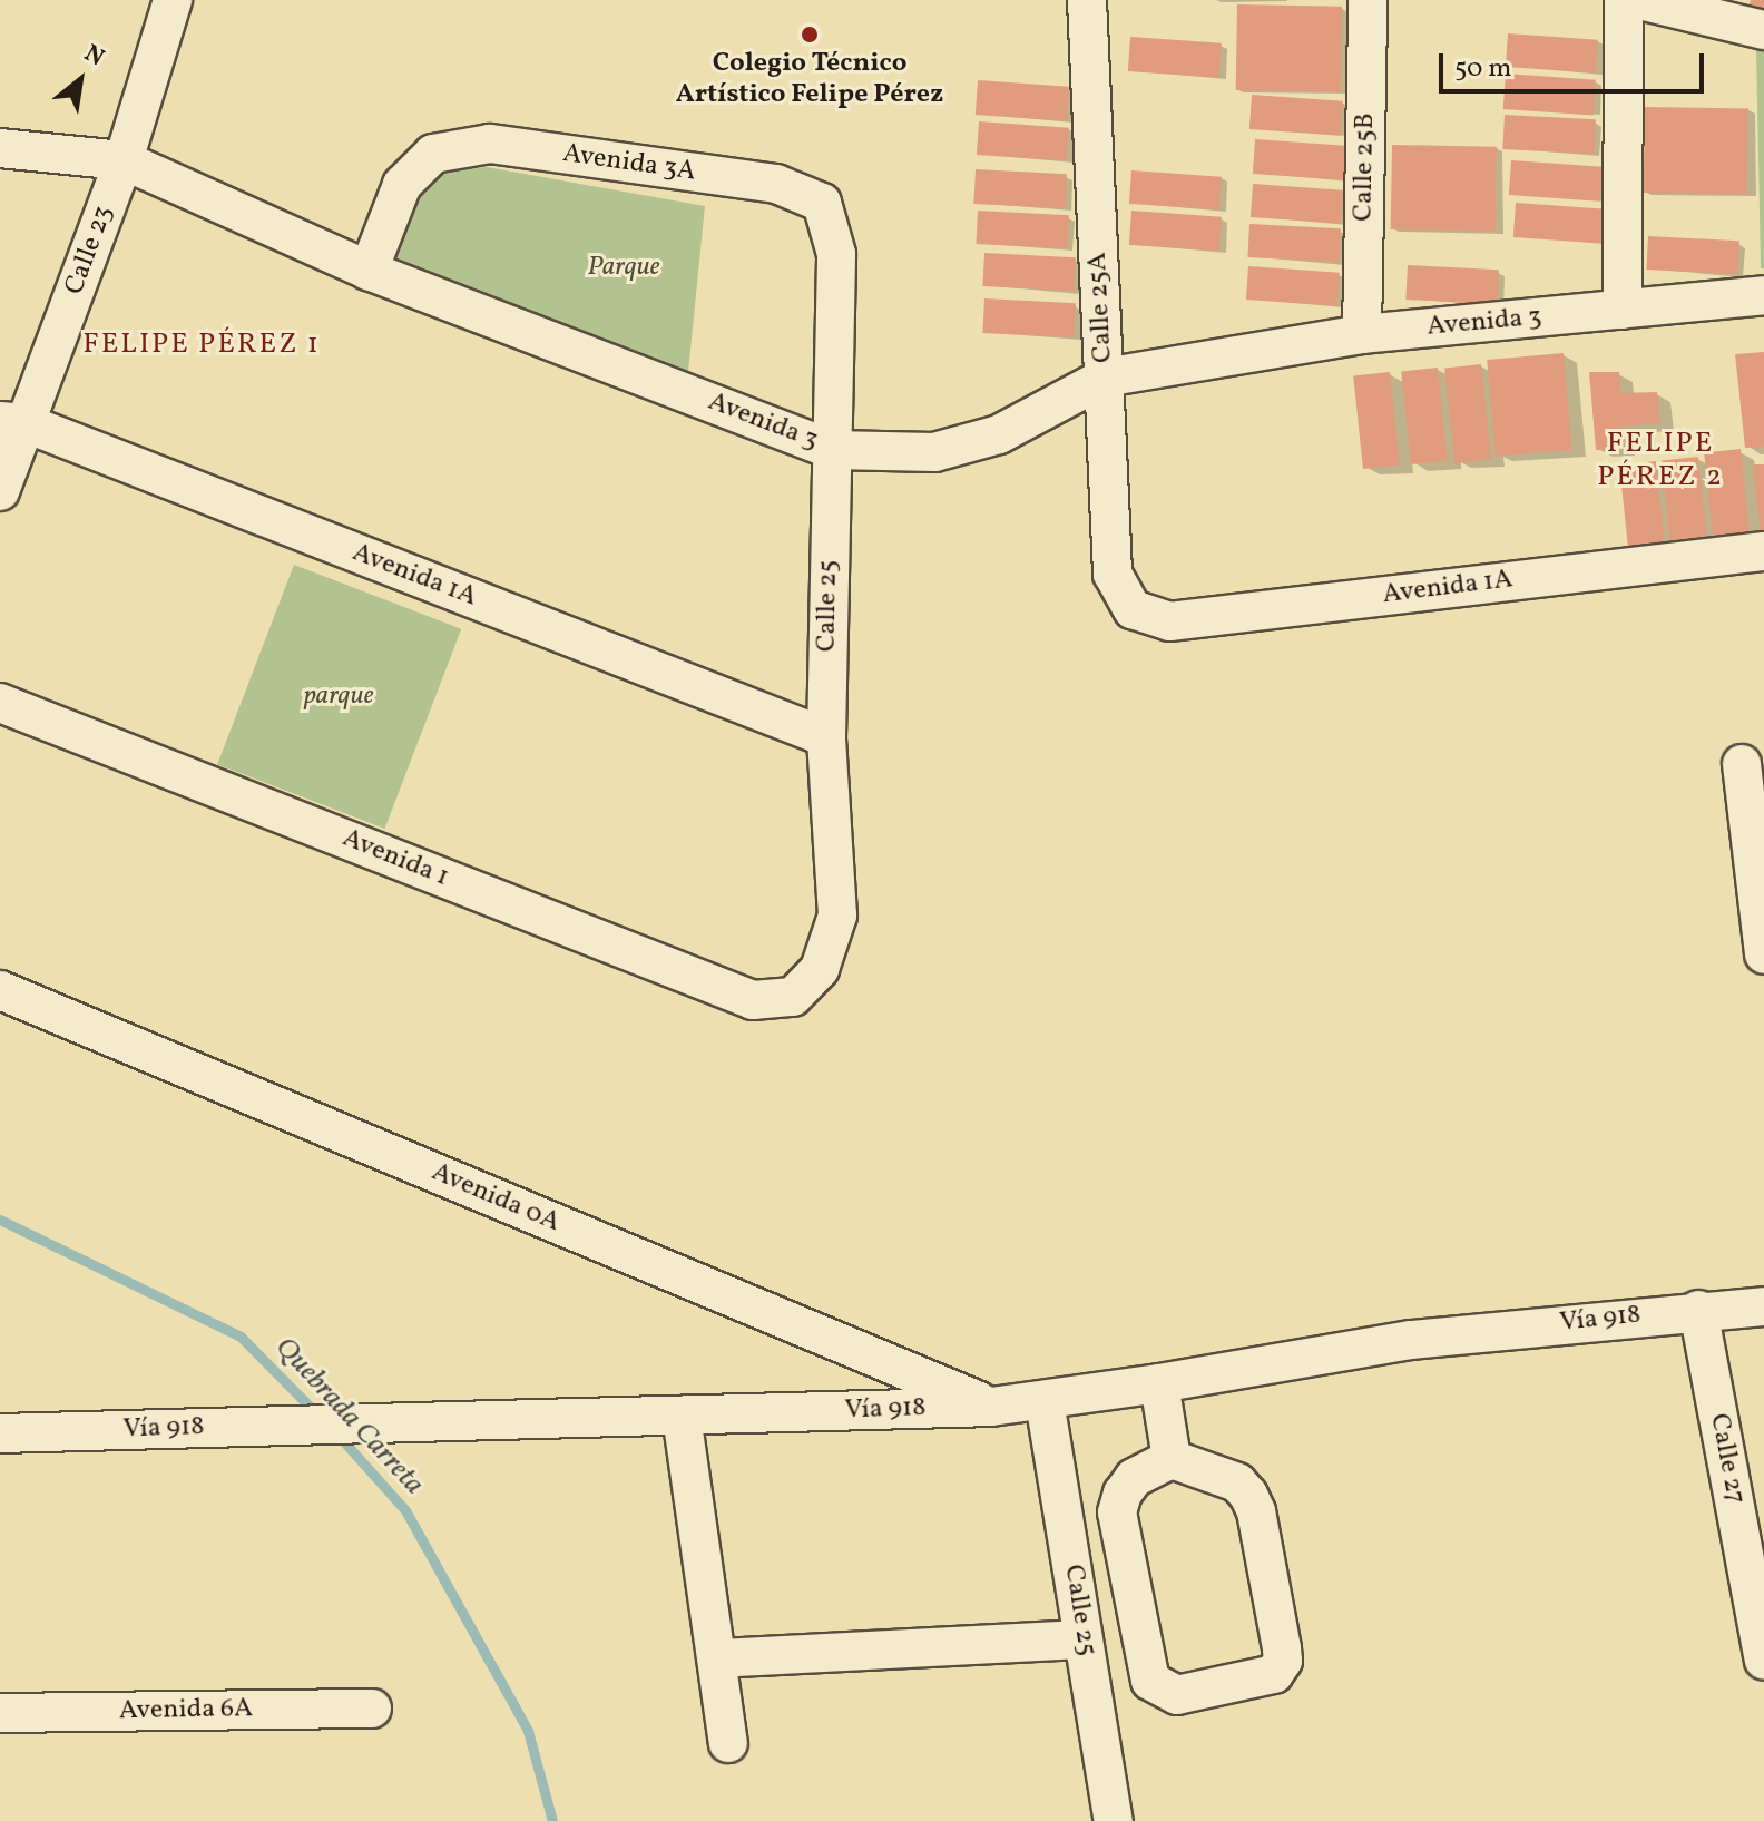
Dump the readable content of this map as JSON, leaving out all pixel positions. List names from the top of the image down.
{
  "streets": {
    "street": [
      "Avenida 3A",
      "Calle 25B",
      "Calle 23",
      "Calle 25A",
      "Avenida 3",
      "Avenida 1A",
      "Calle 25",
      "Avenida 1",
      "Avenida 0A",
      "Vía 918",
      "Calle 27",
      "Avenida 6A"
    ]
  },
  "crossings": [
    ["Avenida 3A", "Avenida 3"],
    ["Avenida 3A", "Calle 25"],
    ["Calle 25B", "Avenida 3"],
    ["Calle 23", "Avenida 3"],
    ["Calle 23", "Avenida 1A"],
    ["Calle 25A", "Avenida 3"],
    ["Calle 25A", "Avenida 1A"],
    ["Avenida 3", "Calle 25"],
    ["Avenida 1A", "Calle 25"],
    ["Calle 25", "Avenida 1"],
    ["Calle 25", "Vía 918"],
    ["Avenida 0A", "Vía 918"],
    ["Vía 918", "Calle 27"]
  ],
  "districts": ["FELIPE PÉREZ 1", "FELIPE PÉREZ 2"],
  "water": ["Quebrada Carreta"],
  "parks": ["Parque", "parque"],
  "places": ["Colegio Técnico Artístico Felipe Pérez"],
  "scale_bar": "50 m",
  "north": "top right"
}
